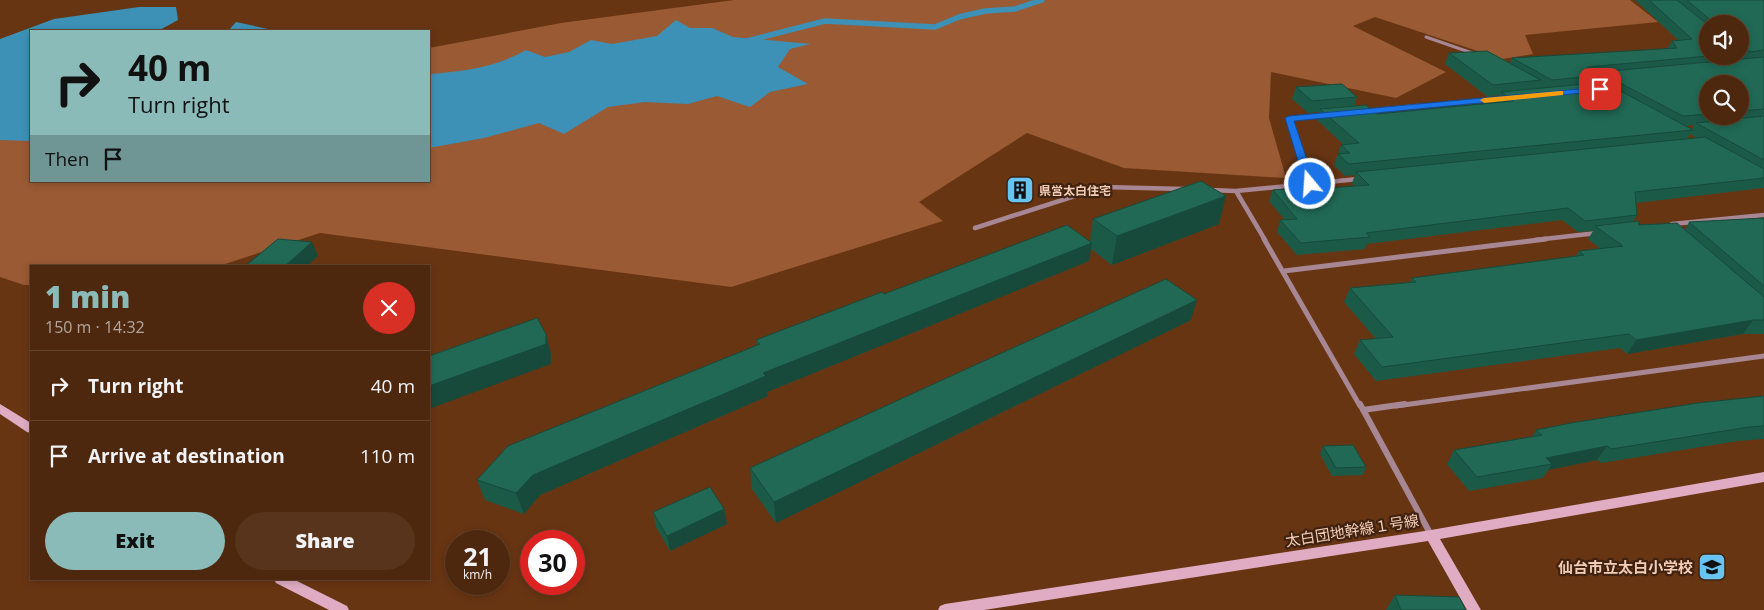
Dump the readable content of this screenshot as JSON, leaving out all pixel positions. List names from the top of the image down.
{
  "streets": {
    "street": ["太白団地幹線１号線"]
  },
  "places": {
    "building": ["県営太白住宅"],
    "school or university": ["仙台市立太白小学校"]
  },
  "page": {
    "turn": ["40 m", "Turn right"],
    "then": "Then",
    "heading": ["1 min", "150 m · 14:32"],
    "list": [
      {
        "name": "Turn right",
        "value": "40 m"
      },
      {
        "name": "Arrive at destination",
        "value": "110 m"
      }
    ],
    "buttons": ["Exit", "Share"],
    "speed": "21 km/h",
    "limit": "30"
  }
}
